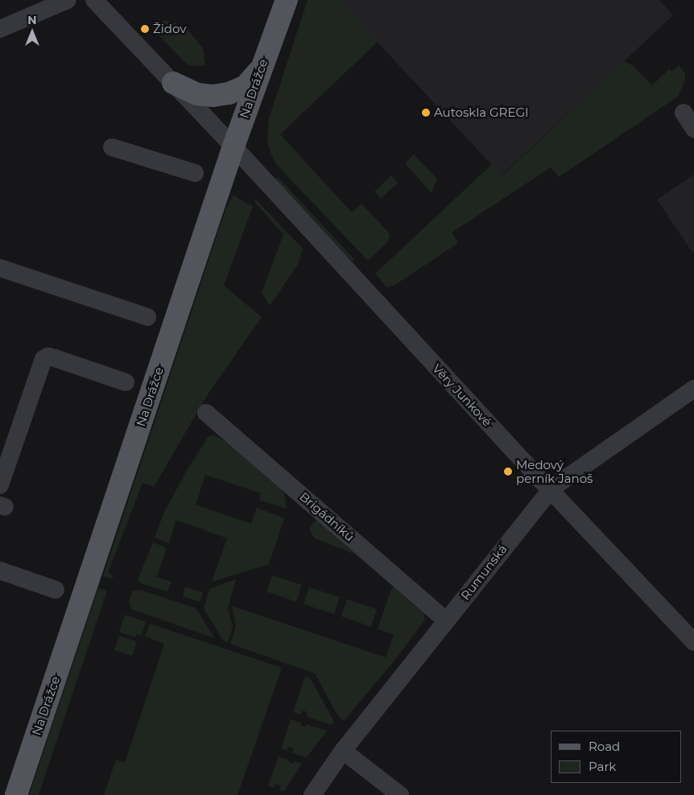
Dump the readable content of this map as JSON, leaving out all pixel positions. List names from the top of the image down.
{
  "streets": {
    "main road": ["Na Drážce"],
    "street": ["Věry Junkové", "Brigádníků", "Rumunská"]
  },
  "crossings": [
    ["Na Drážce", "Věry Junkové"],
    ["Věry Junkové", "Rumunská"],
    ["Brigádníků", "Rumunská"]
  ],
  "places": ["Židov", "Autoskla GREGI", "Medový perník Janoš"],
  "legend": ["Road", "Park"],
  "north": "top"
}
